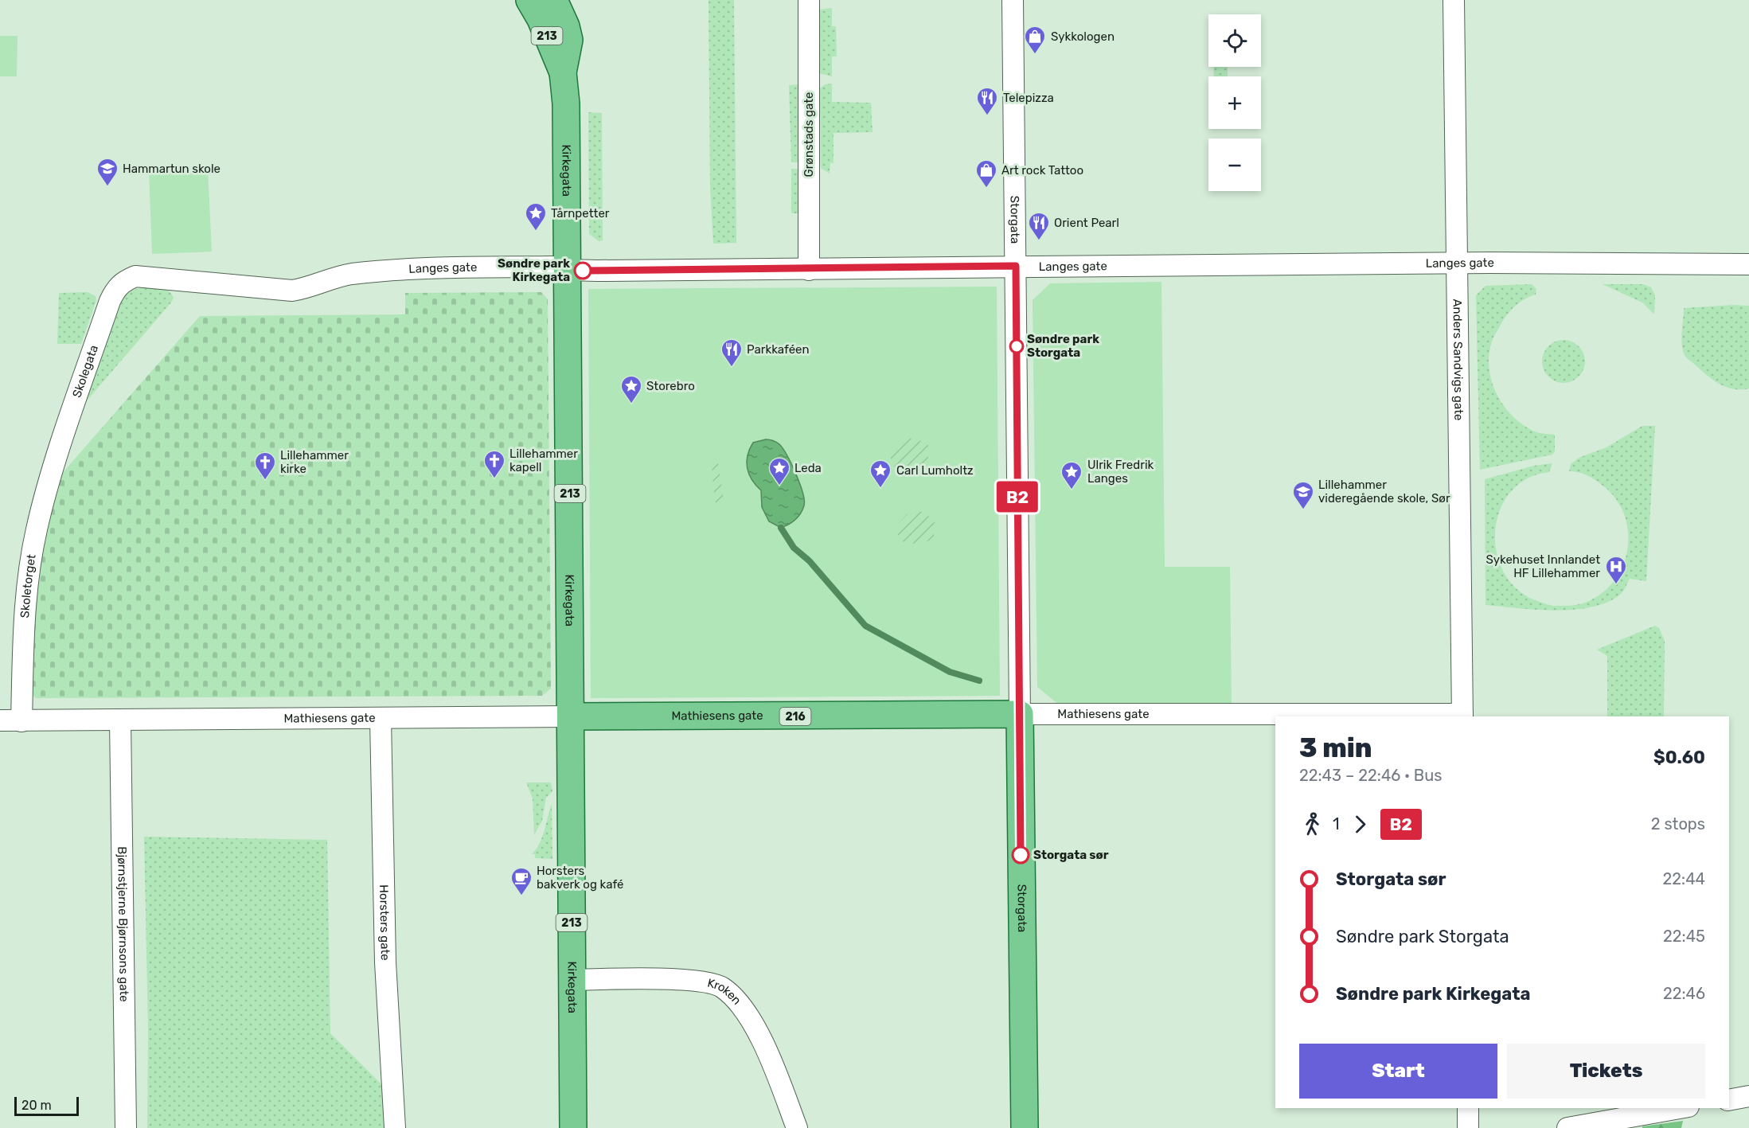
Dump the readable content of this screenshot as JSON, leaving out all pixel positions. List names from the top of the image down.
{
  "streets": {
    "main road": [
      "213",
      "Kirkegata",
      "Storgata",
      "Mathiesens gate",
      "216"
    ],
    "street": [
      "Grønstads gate",
      "Langes gate",
      "Anders Sandvigs gate",
      "Skolegata",
      "Skoletorget",
      "Horsters gate",
      "Bjørnstjerne Bjørnsons gate",
      "Kroken"
    ]
  },
  "crossings": [
    ["213", "Kirkegata"],
    ["Grønstads gate", "Langes gate"],
    ["Kirkegata", "Langes gate"],
    ["Kirkegata", "Mathiesens gate"],
    ["Kirkegata", "Kroken"],
    ["Storgata", "Langes gate"],
    ["Storgata", "Mathiesens gate"],
    ["Langes gate", "Anders Sandvigs gate"],
    ["Langes gate", "Skolegata"],
    ["Anders Sandvigs gate", "Mathiesens gate"],
    ["Skolegata", "Skoletorget"],
    ["Skoletorget", "Mathiesens gate"],
    ["Mathiesens gate", "Horsters gate"],
    ["Mathiesens gate", "Bjørnstjerne Bjørnsons gate"]
  ],
  "places": {
    "shop": ["Sykkologen", "Art rock Tattoo"],
    "restaurant": ["Telepizza", "Orient Pearl", "Parkkaféen"],
    "school or university": ["Hammartun skole", "Lillehammer videregående skole, Sør"],
    "place": [
      "Tårnpetter",
      "Storebro",
      "Leda",
      "Carl Lumholtz",
      "Ulrik Fredrik Langes"
    ],
    "other": ["Søndre park Kirkegata", "Søndre park Storgata", "Storgata sør"],
    "church": ["Lillehammer kapell", "Lillehammer kirke"],
    "hospital": ["Sykehuset Innlandet HF Lillehammer"],
    "cafe": ["Horsters bakverk og kafé"]
  },
  "lines": ["bus line B2"],
  "scale_bar": "20 m",
  "page": {
    "on_map": "B2",
    "map_buttons": ["+", "−"],
    "heading": ["3 min", "22:43 – 22:46 · Bus", "$0.60"],
    "legs": ["1", "B2", "2 stops"],
    "list": [
      {
        "name": "Storgata sør",
        "value": "22:44"
      },
      {
        "name": "Søndre park Storgata",
        "value": "22:45"
      },
      {
        "name": "Søndre park Kirkegata",
        "value": "22:46"
      }
    ],
    "buttons": ["Start", "Tickets"],
    "scale": "20 m"
  }
}
